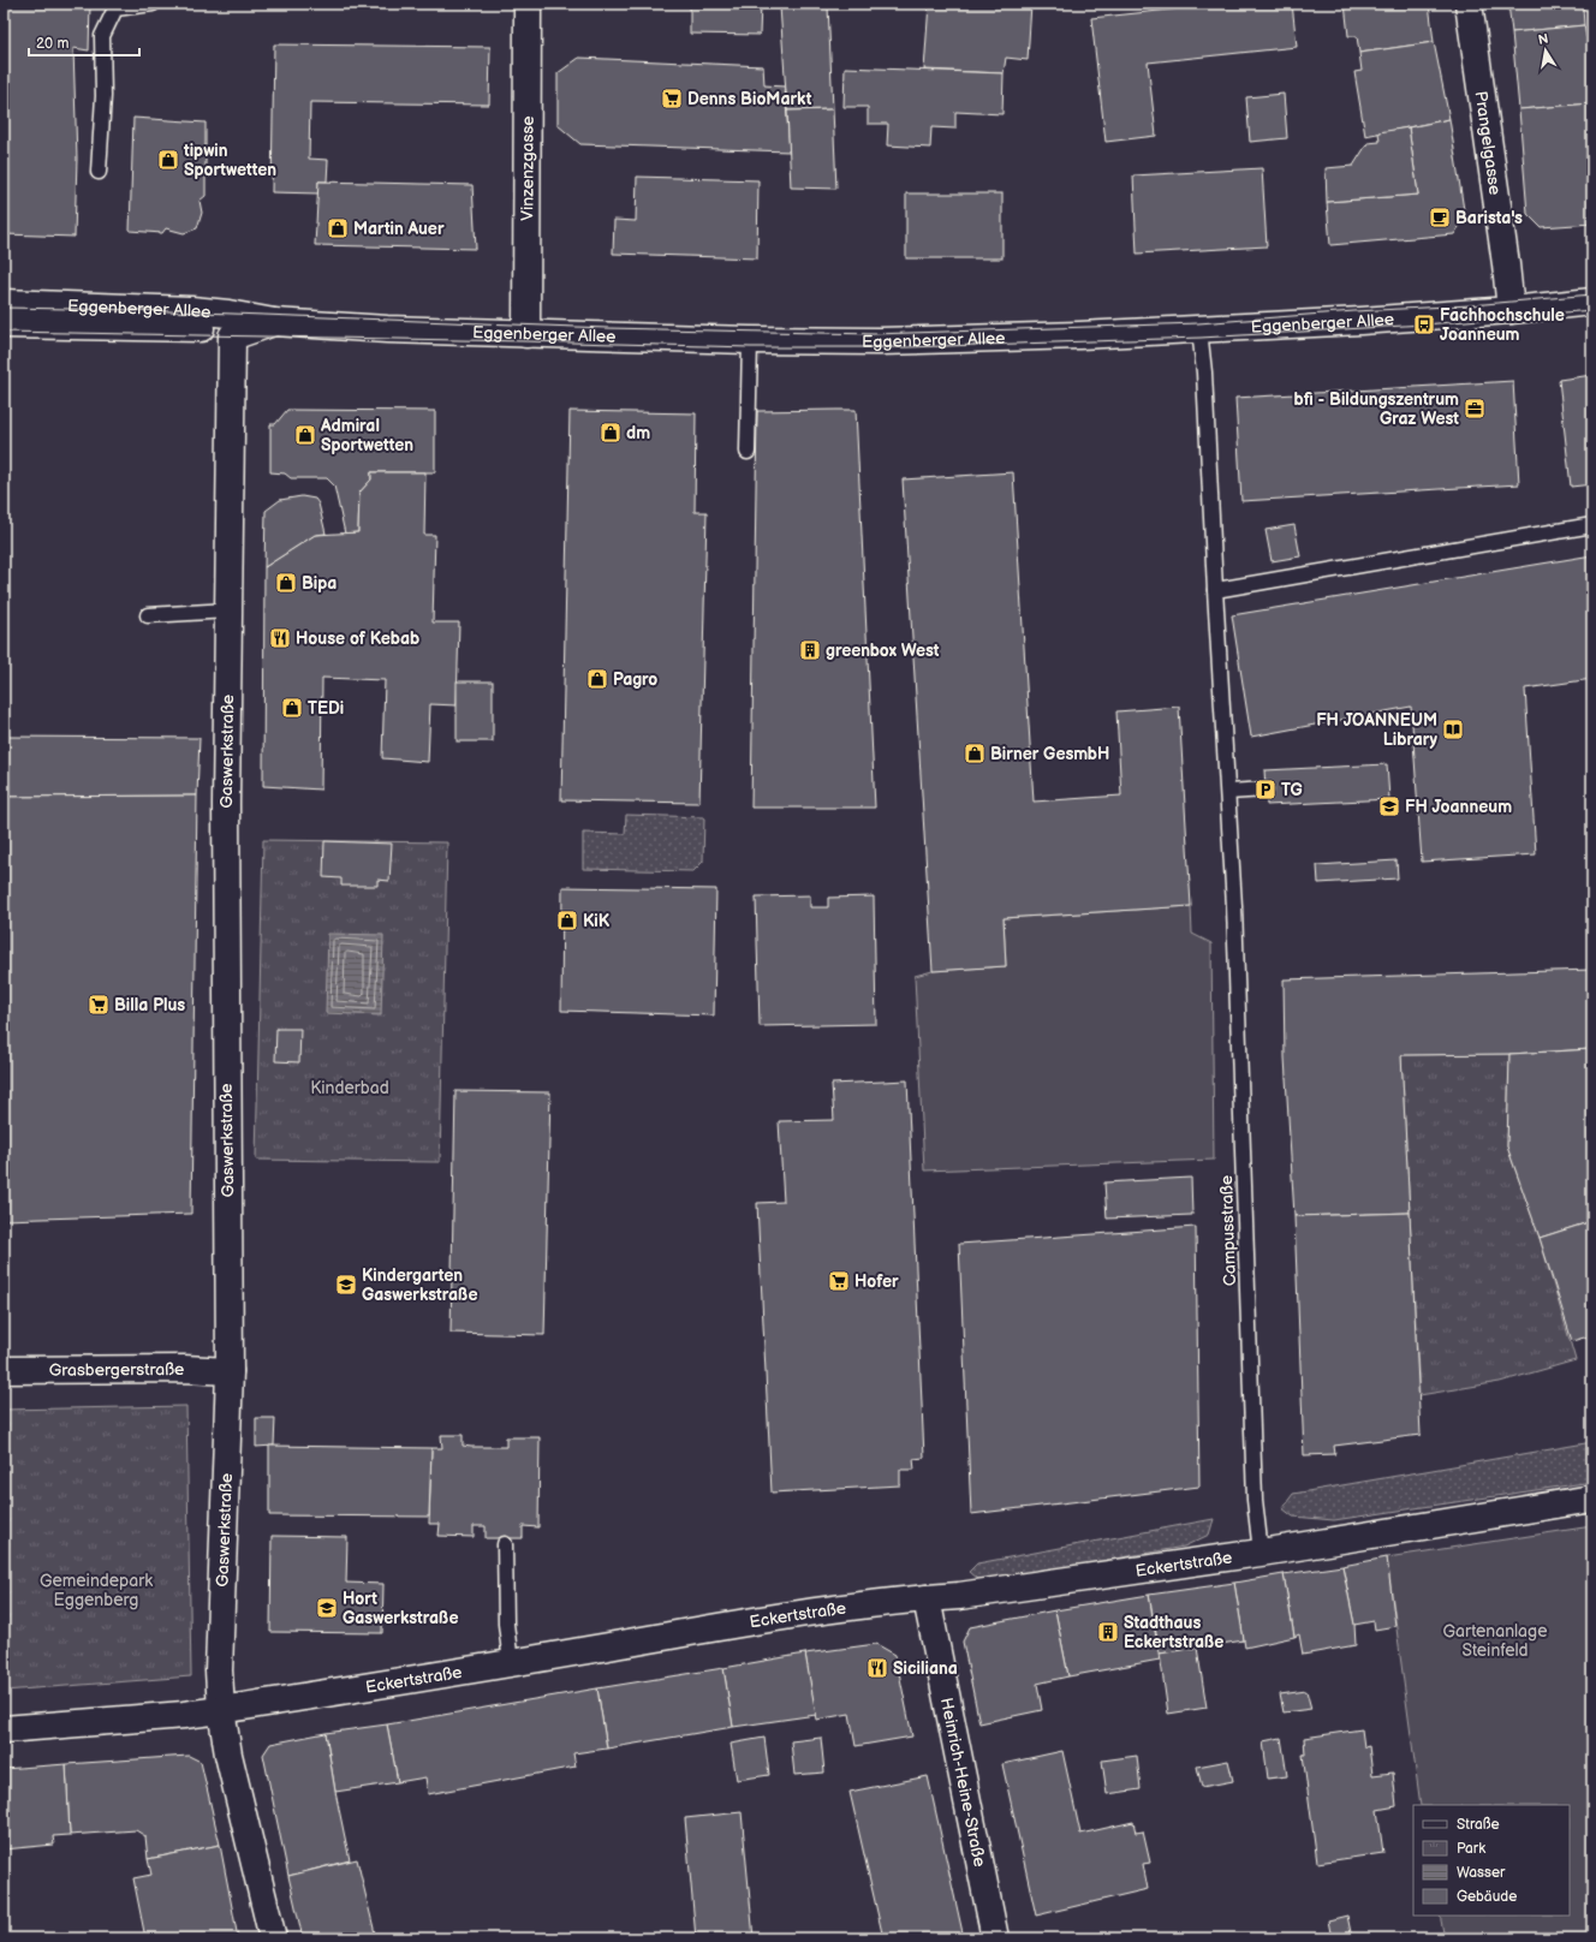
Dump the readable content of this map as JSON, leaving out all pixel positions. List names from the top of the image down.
{
  "streets": {
    "street": [
      "Prangelgasse",
      "Vinzenzgasse",
      "Eggenberger Allee",
      "Gaswerkstraße",
      "Grasbergerstraße",
      "Eckertstraße",
      "Heinrich-Heine-Straße"
    ],
    "lane": ["Campusstraße"]
  },
  "crossings": [
    ["Prangelgasse", "Eggenberger Allee"],
    ["Vinzenzgasse", "Eggenberger Allee"],
    ["Eggenberger Allee", "Gaswerkstraße"],
    ["Eggenberger Allee", "Campusstraße"],
    ["Gaswerkstraße", "Grasbergerstraße"],
    ["Gaswerkstraße", "Eckertstraße"],
    ["Campusstraße", "Eckertstraße"],
    ["Eckertstraße", "Heinrich-Heine-Straße"]
  ],
  "parks": ["Kinderbad", "Gemeindepark Eggenberg", "Gartenanlage Steinfeld"],
  "places": {
    "supermarket": ["Denns BioMarkt", "Billa Plus", "Hofer"],
    "shop": [
      "tipwin Sportwetten",
      "Martin Auer",
      "dm",
      "Admiral Sportwetten",
      "Bipa",
      "Pagro",
      "TEDi",
      "Birner GesmbH",
      "KiK"
    ],
    "cafe": ["Barista's"],
    "bus stop": ["Fachhochschule Joanneum"],
    "office": ["bfi - Bildungszentrum Graz West"],
    "restaurant": ["House of Kebab", "Siciliana"],
    "building": ["greenbox West", "Stadthaus Eckertstraße"],
    "library": ["FH JOANNEUM Library"],
    "parking": ["TG"],
    "school or university": ["FH Joanneum", "Kindergarten Gaswerkstraße", "Hort Gaswerkstraße"]
  },
  "legend": [
    "Straße",
    "Park",
    "Wasser",
    "Gebäude"
  ],
  "scale_bar": "20 m",
  "north": "top"
}
